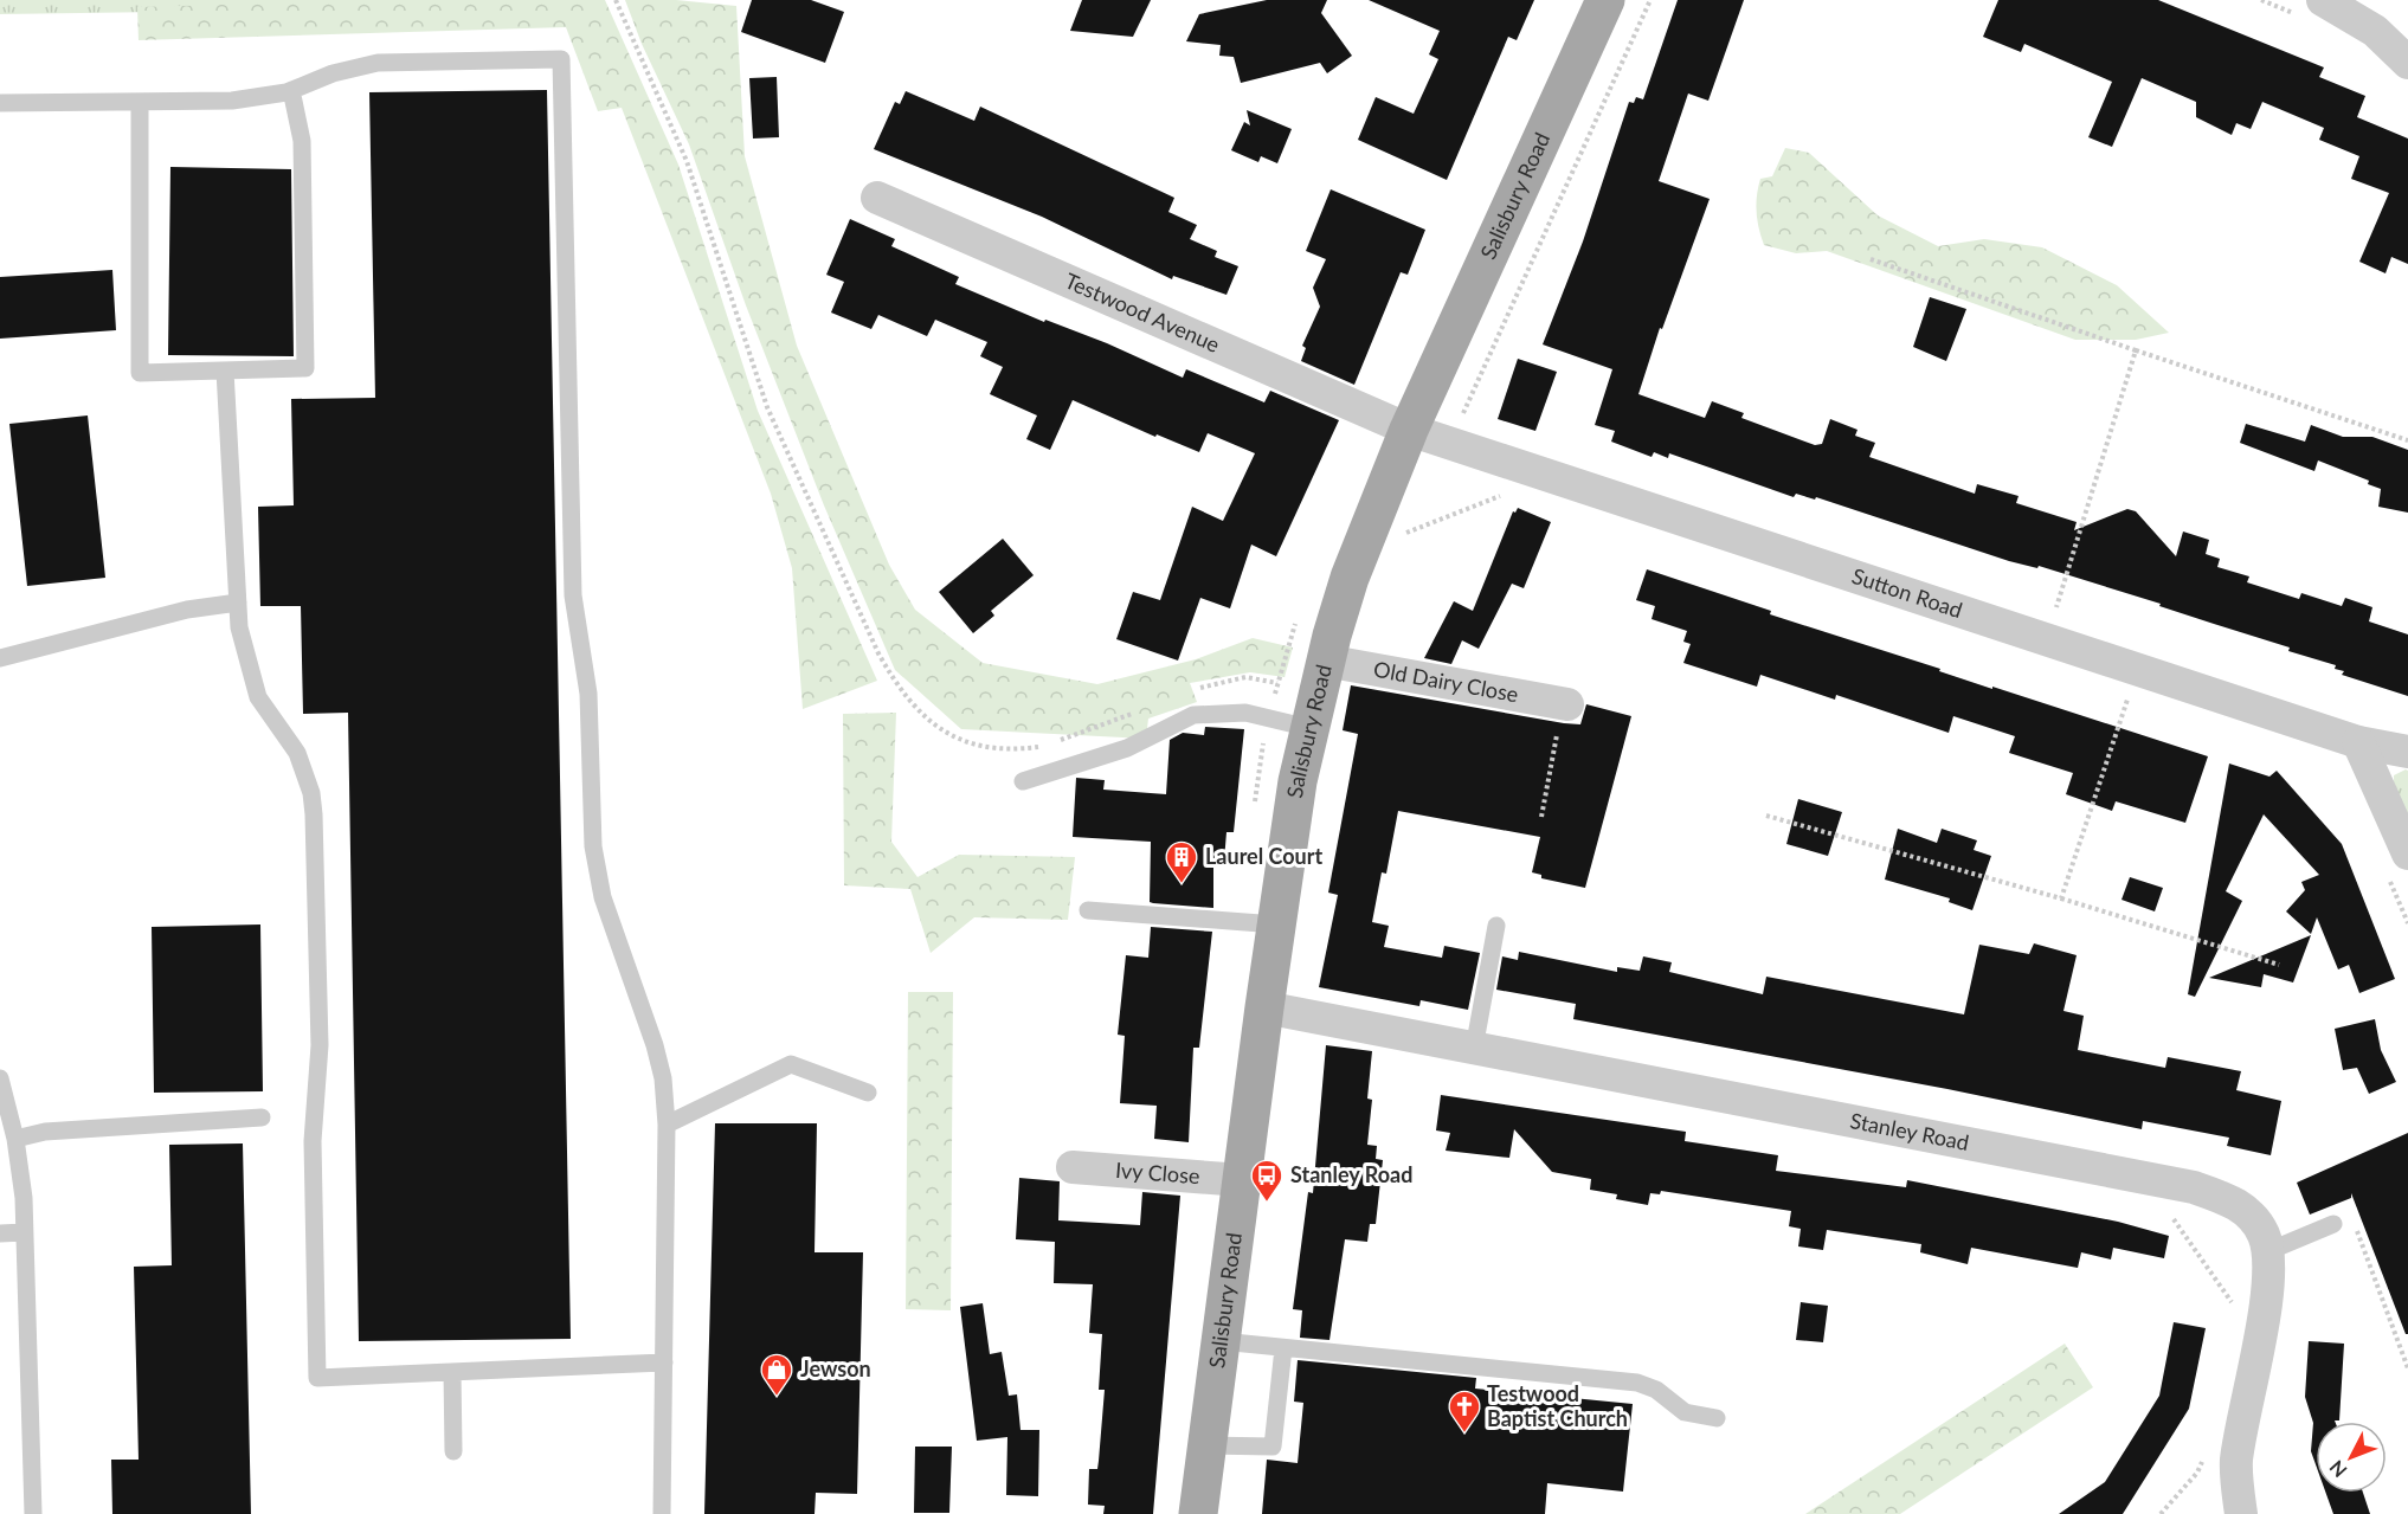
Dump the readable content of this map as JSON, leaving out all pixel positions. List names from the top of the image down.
{
  "streets": {
    "main road": ["Salisbury Road"],
    "street": [
      "Testwood Avenue",
      "Sutton Road",
      "Old Dairy Close",
      "Stanley Road",
      "Ivy Close"
    ]
  },
  "crossings": [
    ["Salisbury Road", "Testwood Avenue"],
    ["Salisbury Road", "Sutton Road"],
    ["Salisbury Road", "Old Dairy Close"],
    ["Salisbury Road", "Stanley Road"],
    ["Salisbury Road", "Ivy Close"],
    ["Testwood Avenue", "Sutton Road"]
  ],
  "places": {
    "building": ["Laurel Court"],
    "bus stop": ["Stanley Road"],
    "shop": ["Jewson"],
    "church": ["Testwood Baptist Church"]
  },
  "north": "bottom left"
}
